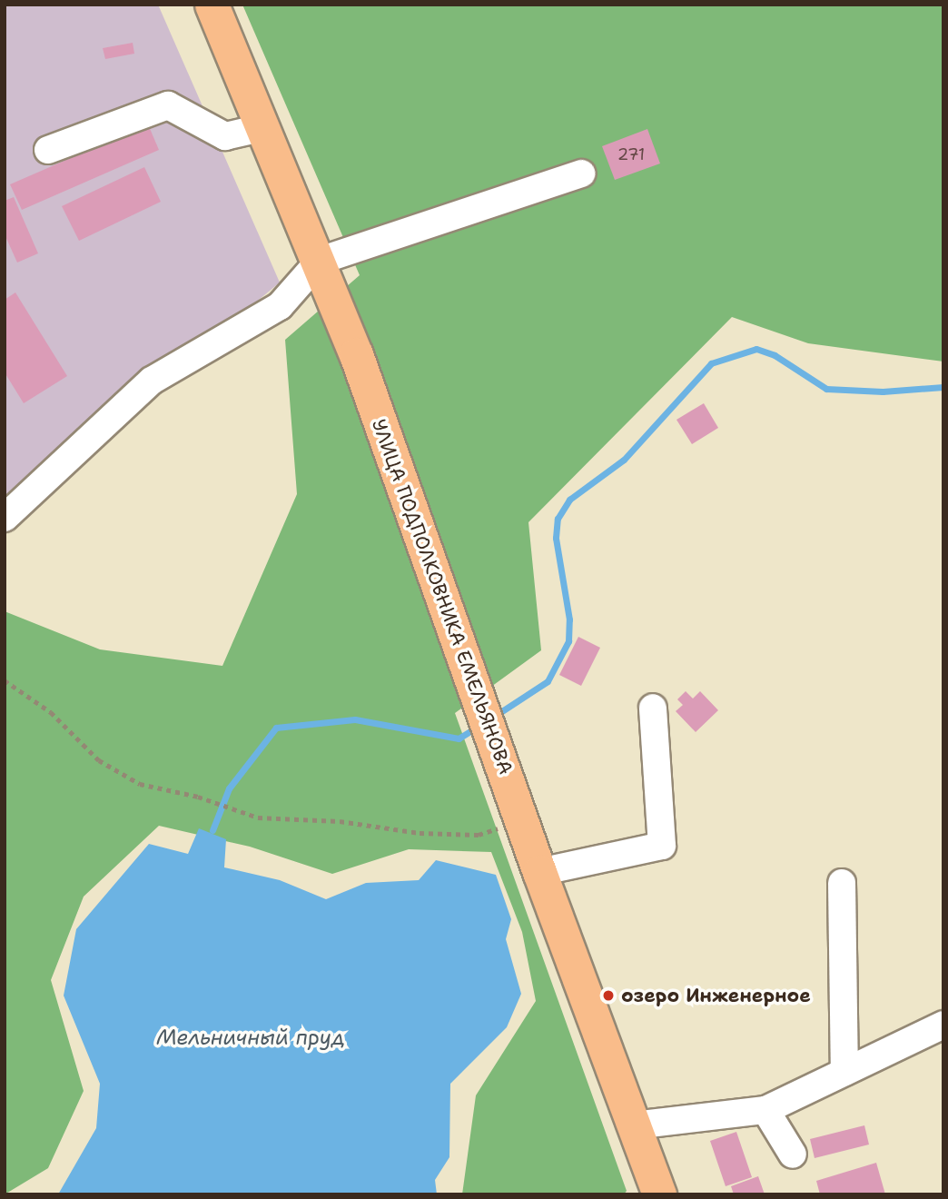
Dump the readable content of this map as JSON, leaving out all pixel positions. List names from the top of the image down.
{
  "streets": {
    "main road": ["УЛИЦА ПОДПОЛКОВНИКА ЕМЕЛЬЯНОВА"]
  },
  "water": ["Мельничный пруд"],
  "places": ["озеро Инженерное"],
  "house_numbers": ["271"]
}
